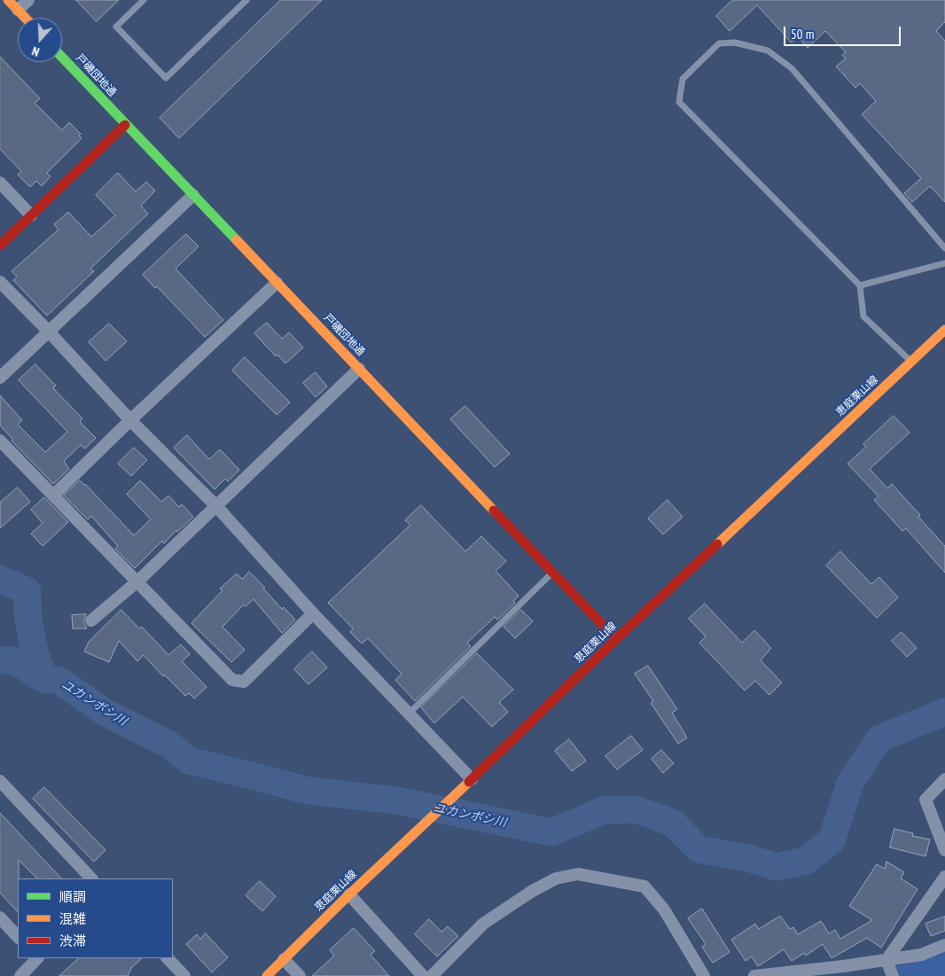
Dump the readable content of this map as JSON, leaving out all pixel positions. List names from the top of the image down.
{
  "streets": {
    "street": ["戸磯団地通", "恵庭栗山線"]
  },
  "crossings": [
    ["戸磯団地通", "恵庭栗山線"]
  ],
  "water": ["ユカンボシ川"],
  "legend": ["順調", "混雑", "渋滞"],
  "scale_bar": "50 m",
  "north": "bottom"
}
